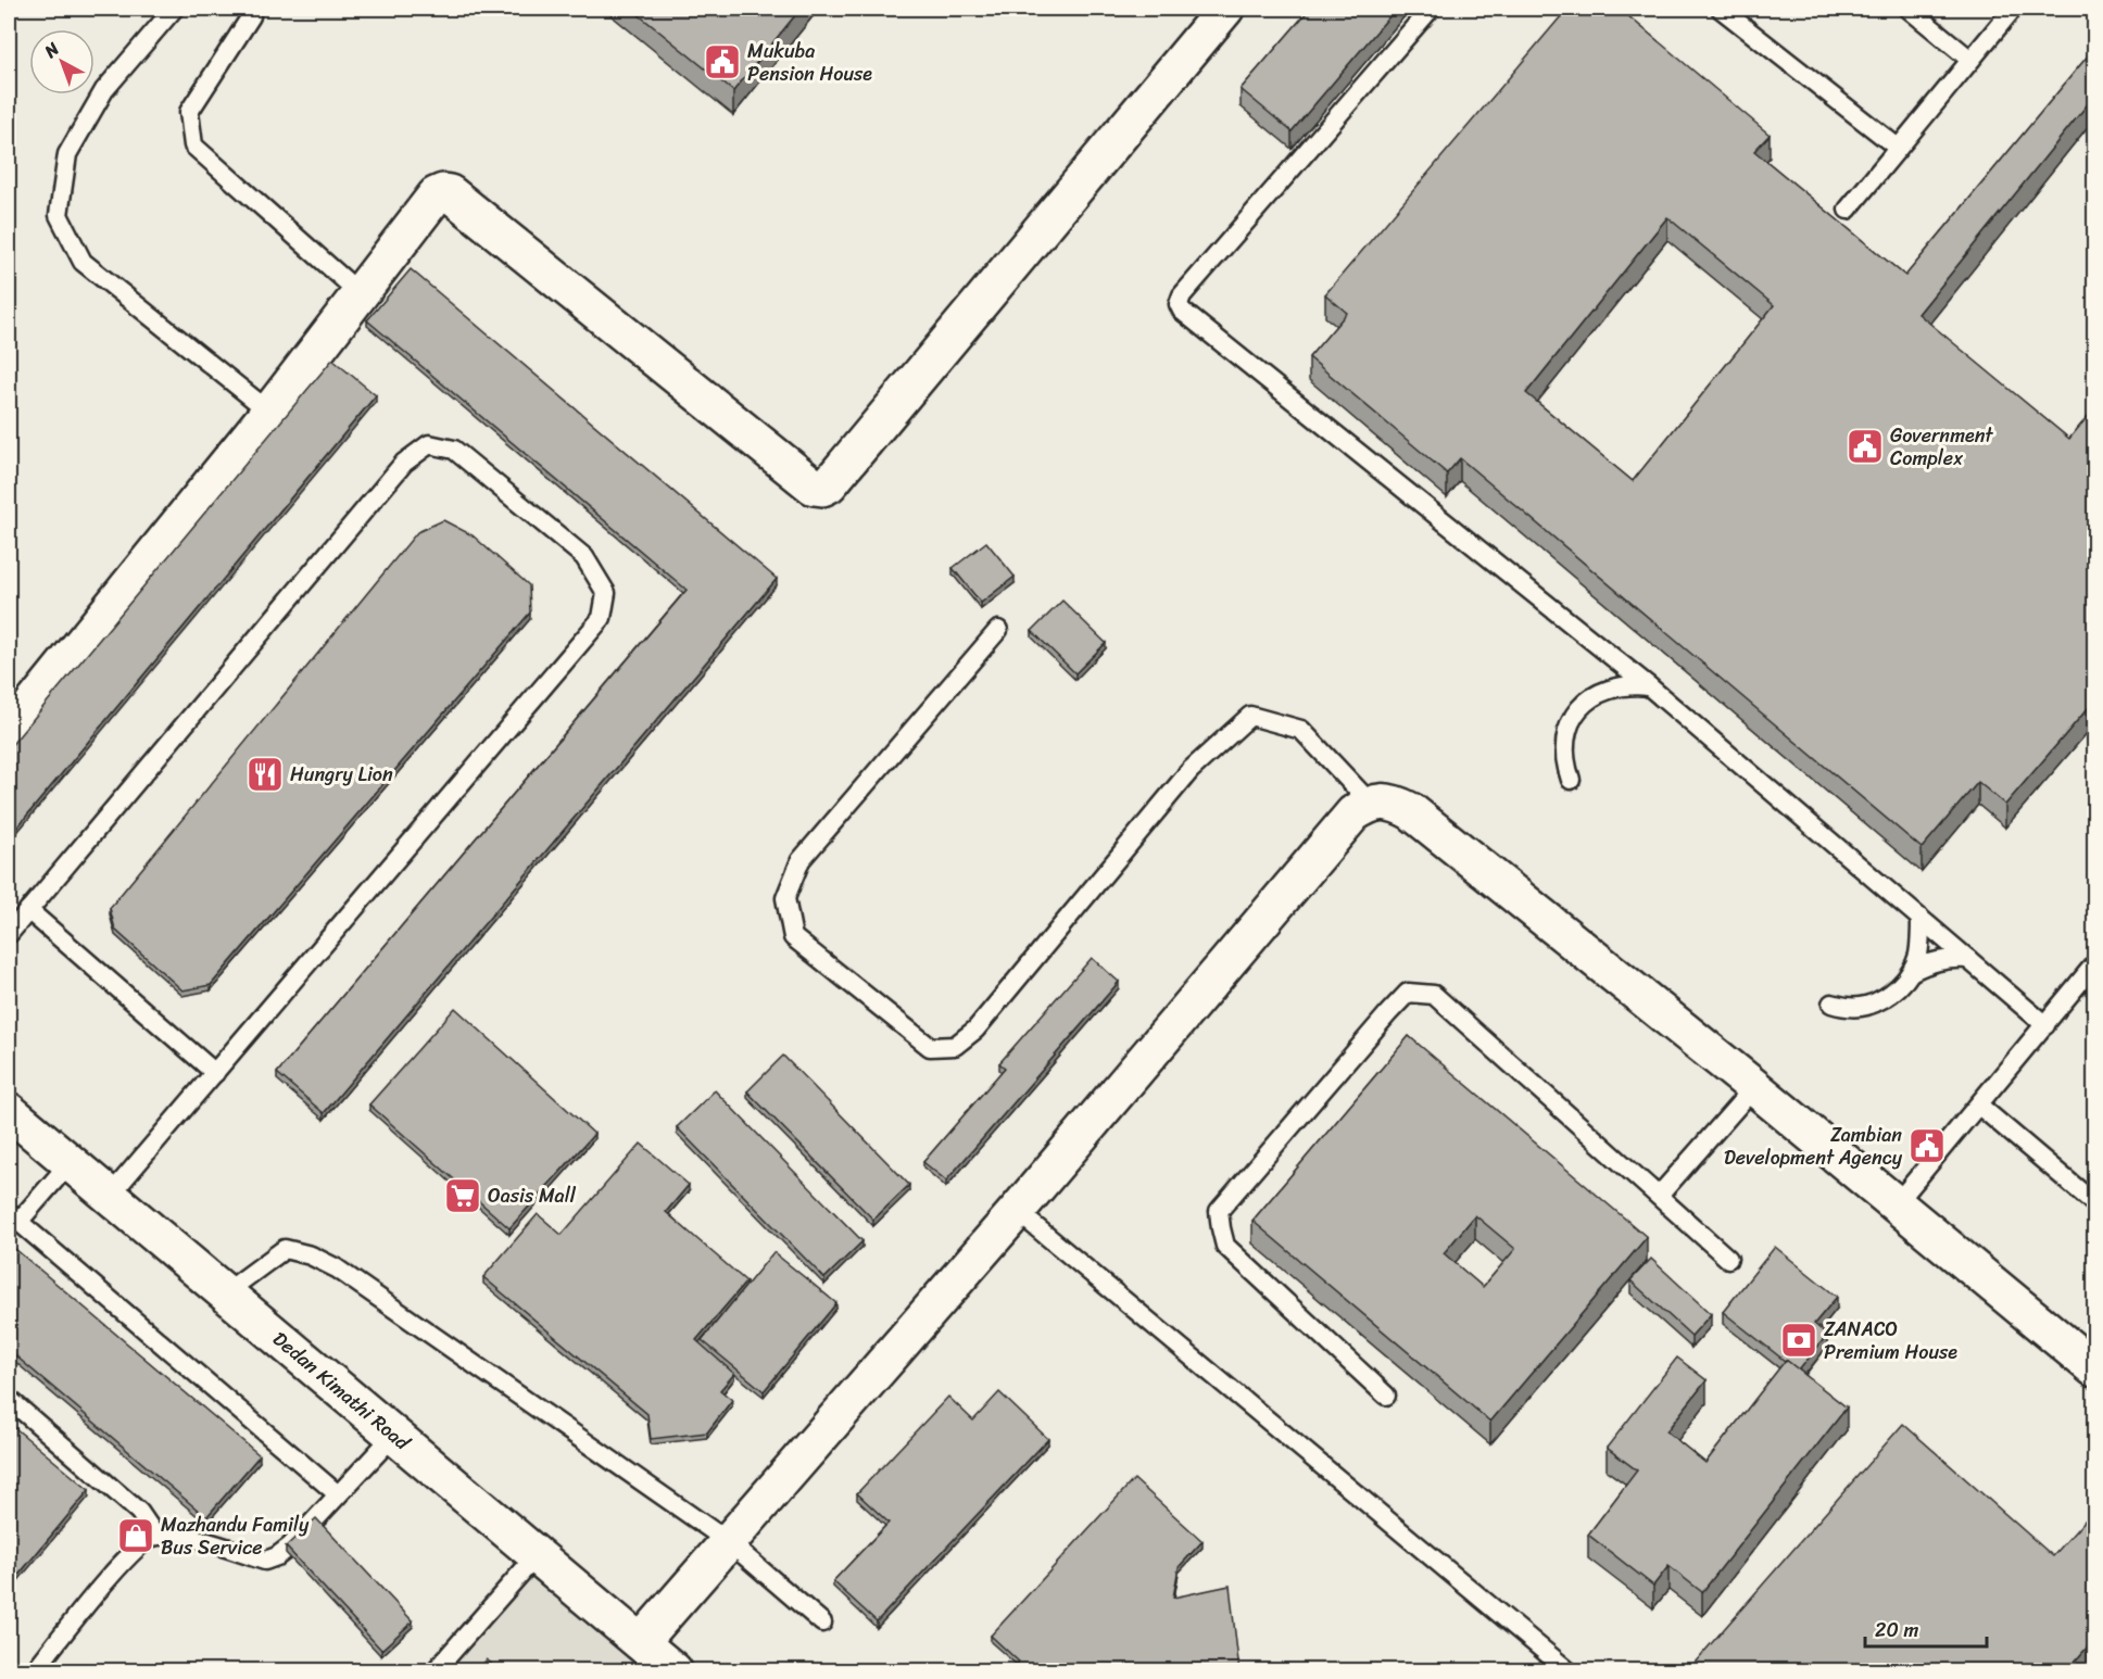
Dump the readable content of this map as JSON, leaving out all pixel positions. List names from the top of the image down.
{
  "streets": {
    "street": ["Dedan Kimathi Road"]
  },
  "places": {
    "public building": ["Mukuba Pension House", "Government Complex", "Zambian Development Agency"],
    "restaurant": ["Hungry Lion"],
    "supermarket": ["Oasis Mall"],
    "bank": ["ZANACO Premium House"],
    "shop": ["Mazhandu Family Bus Service"]
  },
  "scale_bar": "20 m",
  "north": "top left"
}
